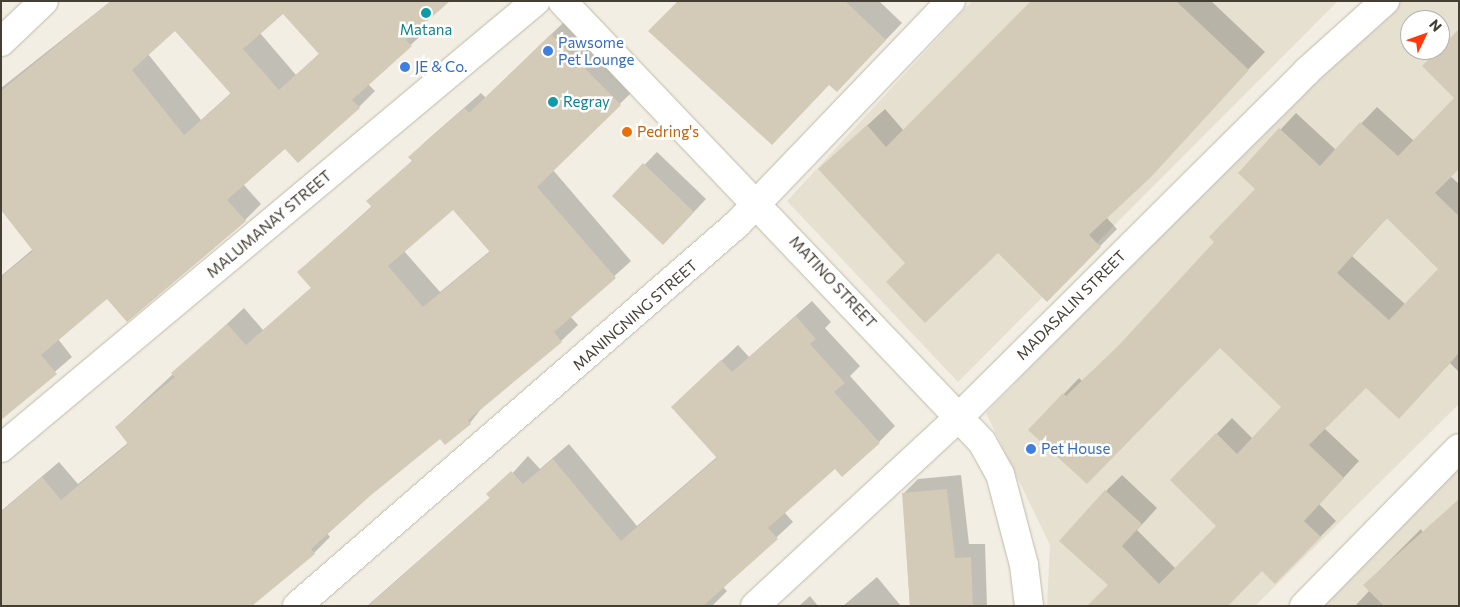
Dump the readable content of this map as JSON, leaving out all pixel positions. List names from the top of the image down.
{
  "streets": {
    "street": [
      "MALUMANAY STREET",
      "MATINO STREET",
      "MADASALIN STREET",
      "MANINGNING STREET"
    ]
  },
  "crossings": [
    ["MATINO STREET", "MADASALIN STREET"],
    ["MATINO STREET", "MANINGNING STREET"]
  ],
  "places": [
    "Matana",
    "Pawsome Pet Lounge",
    "JE & Co.",
    "Regray",
    "Pedring's",
    "Pet House"
  ],
  "north": "top right"
}
